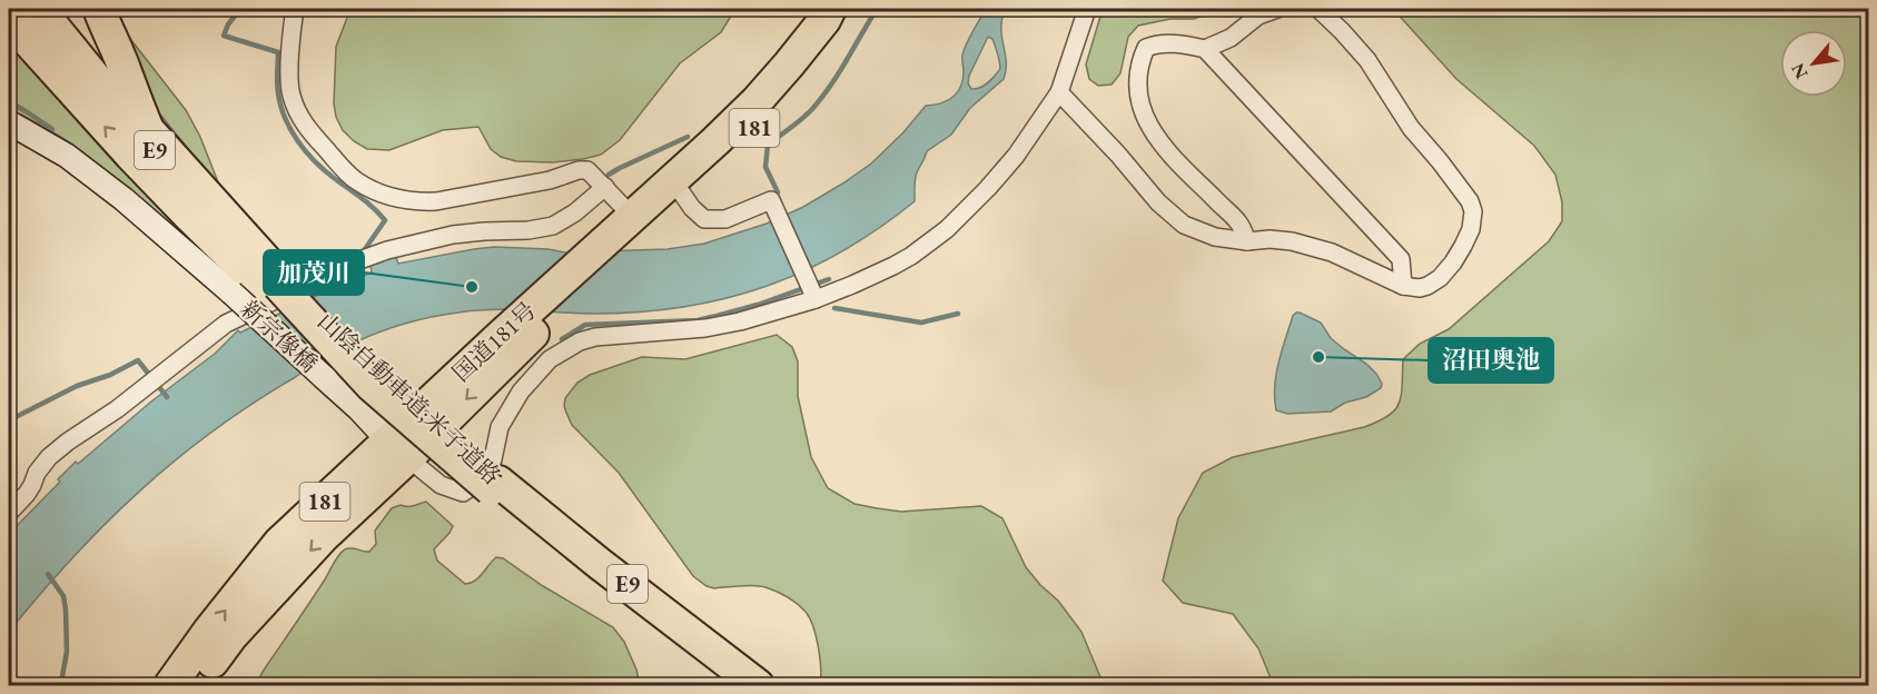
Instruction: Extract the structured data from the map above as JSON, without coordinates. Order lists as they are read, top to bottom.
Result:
{
  "streets": {
    "highway": [
      "181",
      "E9",
      "国道181号",
      "山陰自動車道;米子道路"
    ],
    "street": ["新宗像橋"]
  },
  "crossings": [
    ["新宗像橋", "国道181号"]
  ],
  "places": ["加茂川", "沼田奥池"],
  "north": "bottom left"
}
